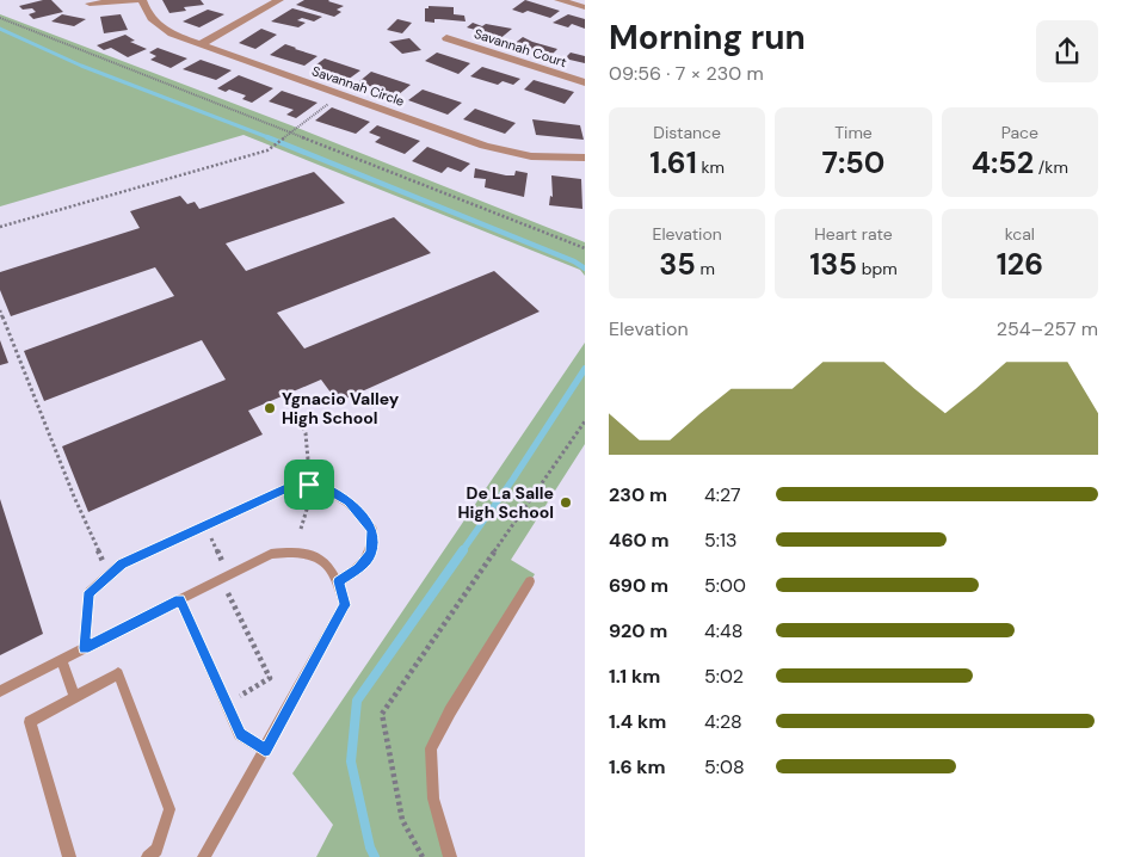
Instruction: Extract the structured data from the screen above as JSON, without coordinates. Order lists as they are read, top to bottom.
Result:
{
  "streets": {
    "street": ["Savannah Court", "Savannah Circle"]
  },
  "places": ["Ygnacio Valley High School", "De La Salle High School"],
  "page": {
    "heading": ["Morning run", "09:56 · 7 × 230 m"],
    "stats": [
      ["Distance", "1.61 km"],
      ["Time", "7:50"],
      ["Pace", "4:52 /km"],
      ["Elevation", "35 m"],
      ["Heart rate", "135 bpm"],
      ["kcal", "126"]
    ],
    "chart": ["Elevation", "254–257 m"],
    "list": [
      {
        "name": "230 m",
        "note": "4:27"
      },
      {
        "name": "460 m",
        "note": "5:13"
      },
      {
        "name": "690 m",
        "note": "5:00"
      },
      {
        "name": "920 m",
        "note": "4:48"
      },
      {
        "name": "1.1 km",
        "note": "5:02"
      },
      {
        "name": "1.4 km",
        "note": "4:28"
      },
      {
        "name": "1.6 km",
        "note": "5:08"
      }
    ]
  }
}
